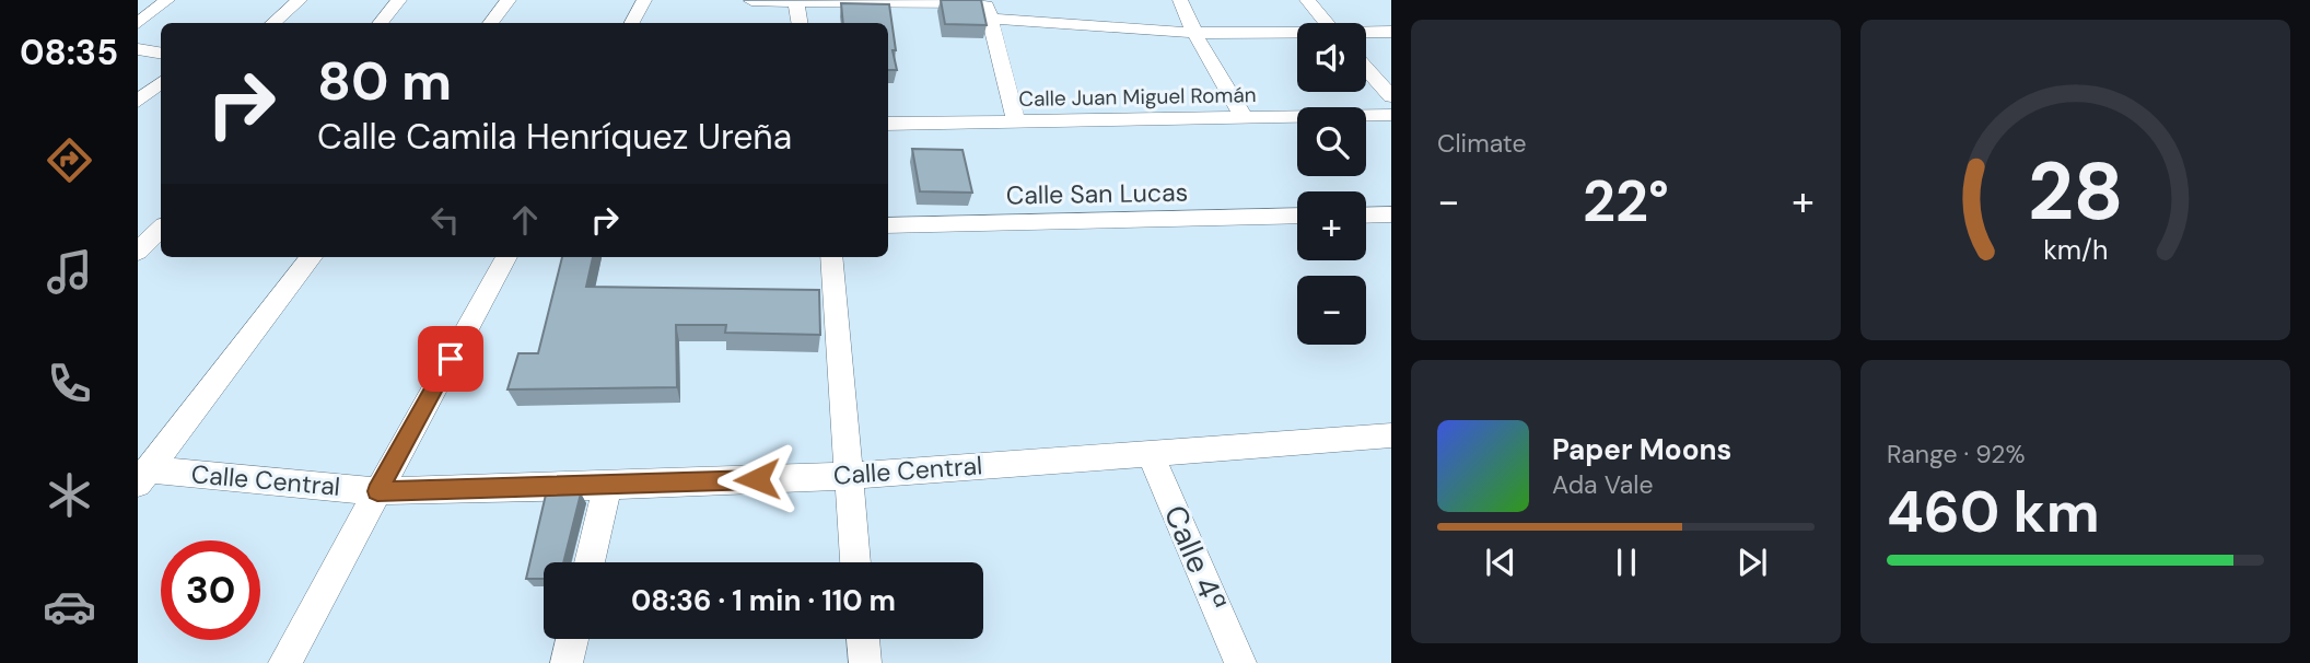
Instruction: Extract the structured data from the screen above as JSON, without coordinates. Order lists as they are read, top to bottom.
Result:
{
  "streets": {
    "street": [
      "Calle Juan Miguel Román",
      "Calle San Lucas",
      "Calle Central",
      "Calle 4ª"
    ]
  },
  "crossings": [
    ["Calle Central", "Calle 4ª"]
  ],
  "page": {
    "tabs": "08:35",
    "tile": [
      "Climate",
      ["Range · 92%", "460 km"]
    ],
    "map_buttons": ["+", "−"],
    "turn": ["80 m", "Calle Camila Henríquez Ureña"],
    "heat": ["−", "22°", "+"],
    "song": ["Paper Moons", "Ada Vale"],
    "limit": "30",
    "trip": "08:36 · 1 min · 110 m",
    "gauge": ["28", "km/h"]
  }
}
